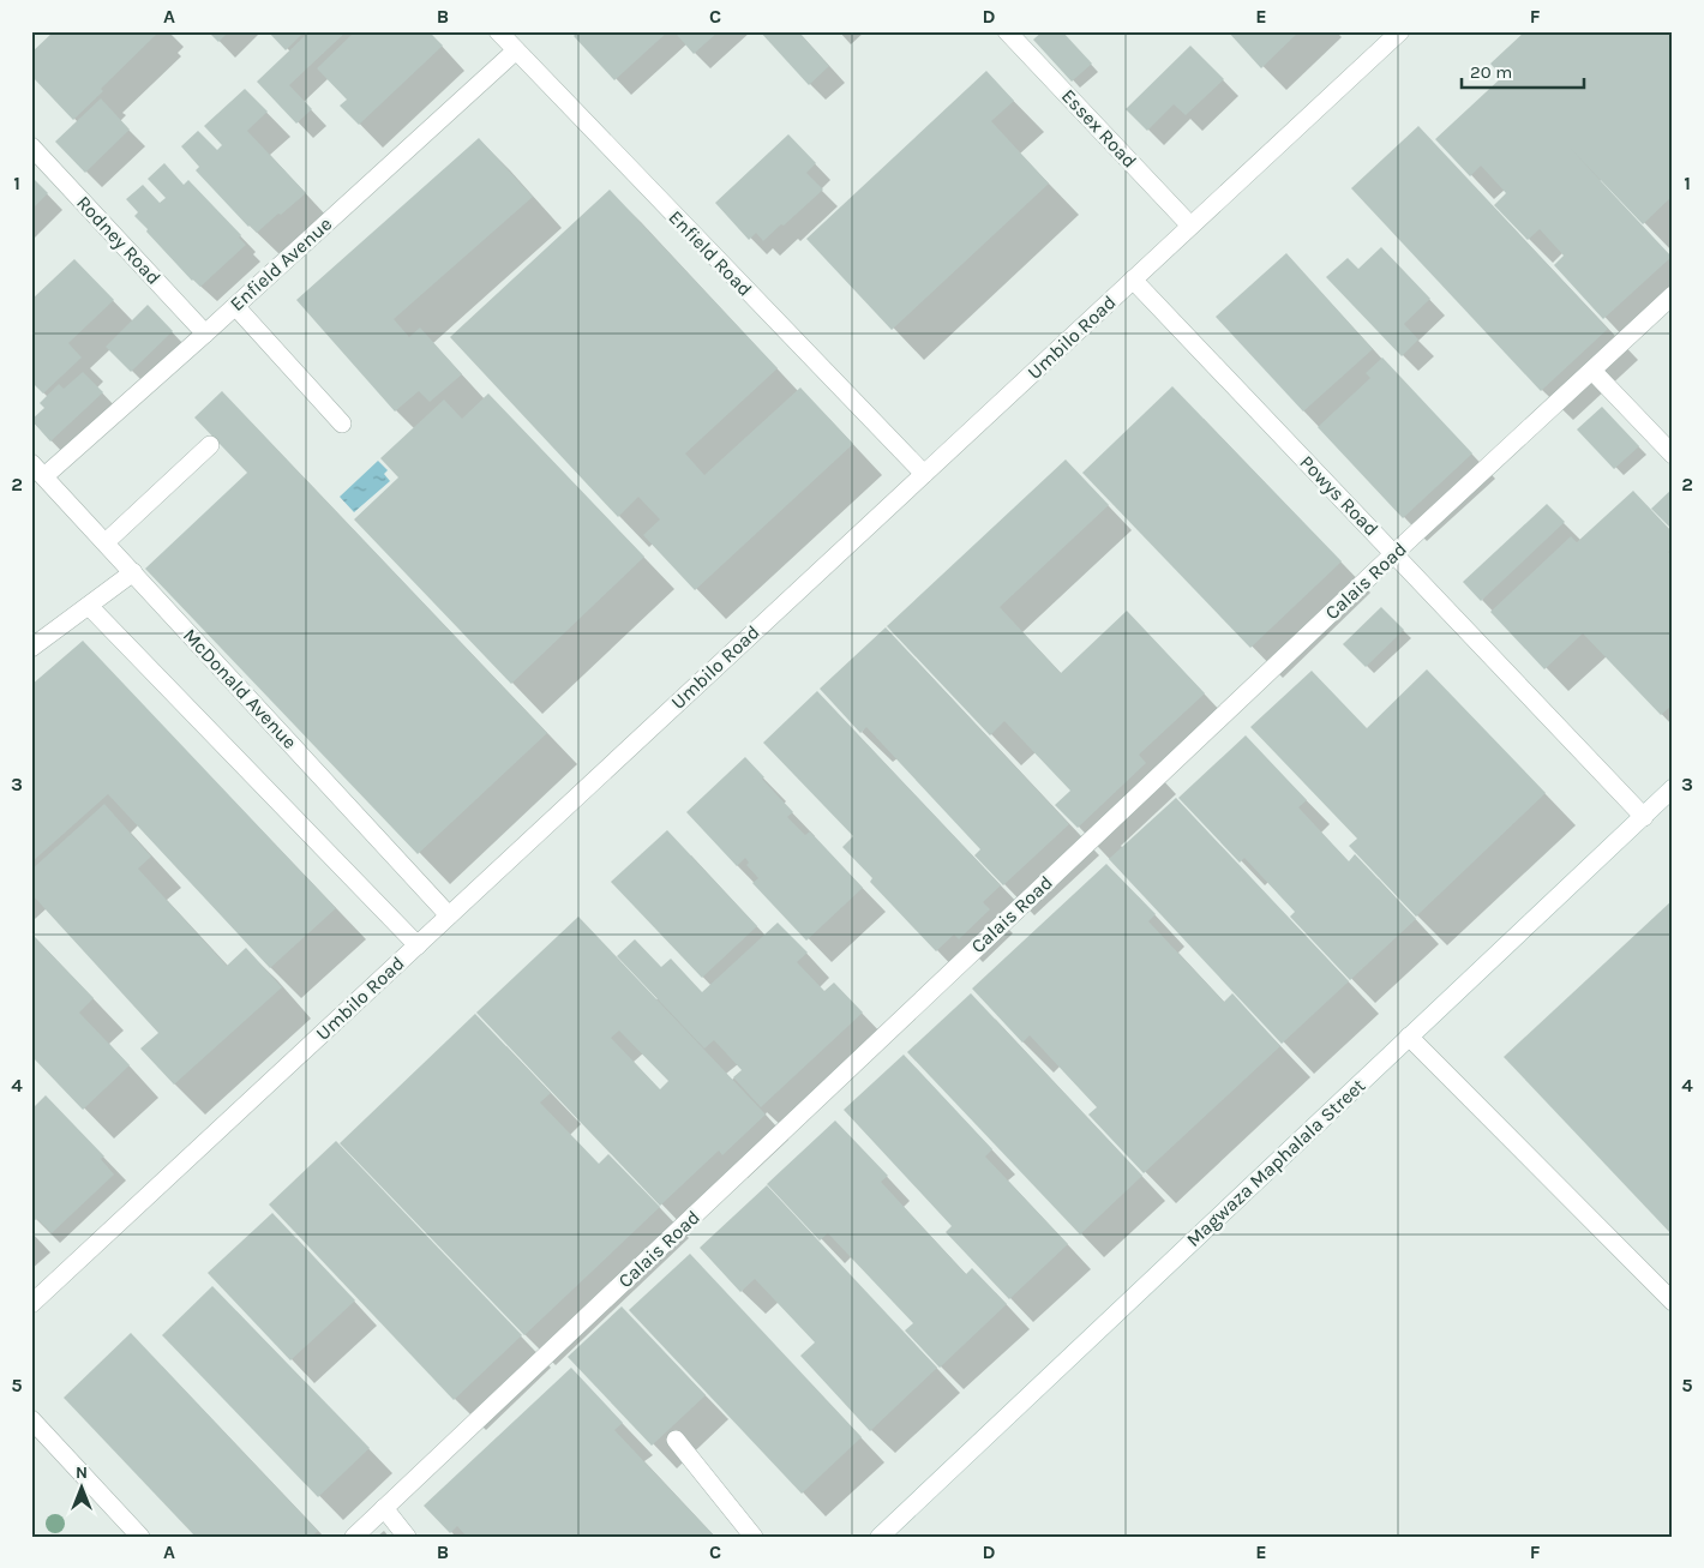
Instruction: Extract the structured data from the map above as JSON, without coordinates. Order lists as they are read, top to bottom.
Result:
{
  "streets": {
    "street": [
      "Essex Road",
      "Rodney Road",
      "Enfield Road",
      "Enfield Avenue",
      "Umbilo Road",
      "Powys Road",
      "Calais Road",
      "McDonald Avenue",
      "Magwaza Maphalala Street"
    ]
  },
  "crossings": [
    ["Essex Road", "Umbilo Road"],
    ["Rodney Road", "Enfield Avenue"],
    ["Enfield Road", "Enfield Avenue"],
    ["Enfield Road", "Umbilo Road"],
    ["Enfield Avenue", "McDonald Avenue"],
    ["Umbilo Road", "Powys Road"],
    ["Umbilo Road", "McDonald Avenue"],
    ["Powys Road", "Calais Road"],
    ["Powys Road", "Magwaza Maphalala Street"]
  ],
  "scale_bar": "20 m",
  "north": "top",
  "grid": {
    "columns": [
      "A",
      "B",
      "C",
      "D",
      "E",
      "F"
    ],
    "rows": [
      "1",
      "2",
      "3",
      "4",
      "5"
    ]
  }
}
